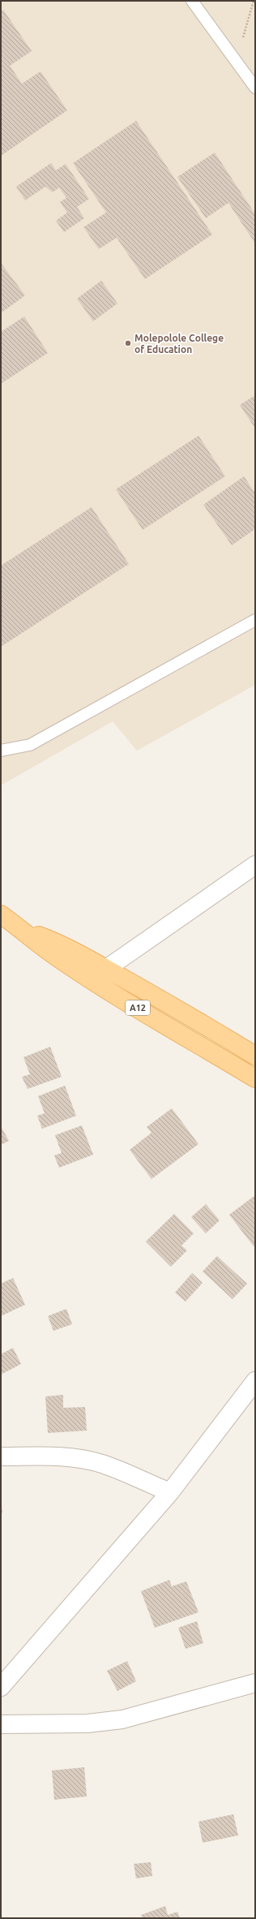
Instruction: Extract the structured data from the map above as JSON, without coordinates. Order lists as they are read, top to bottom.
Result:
{
  "streets": {
    "main road": ["A12"]
  },
  "places": ["Molepolole College of Education"]
}
